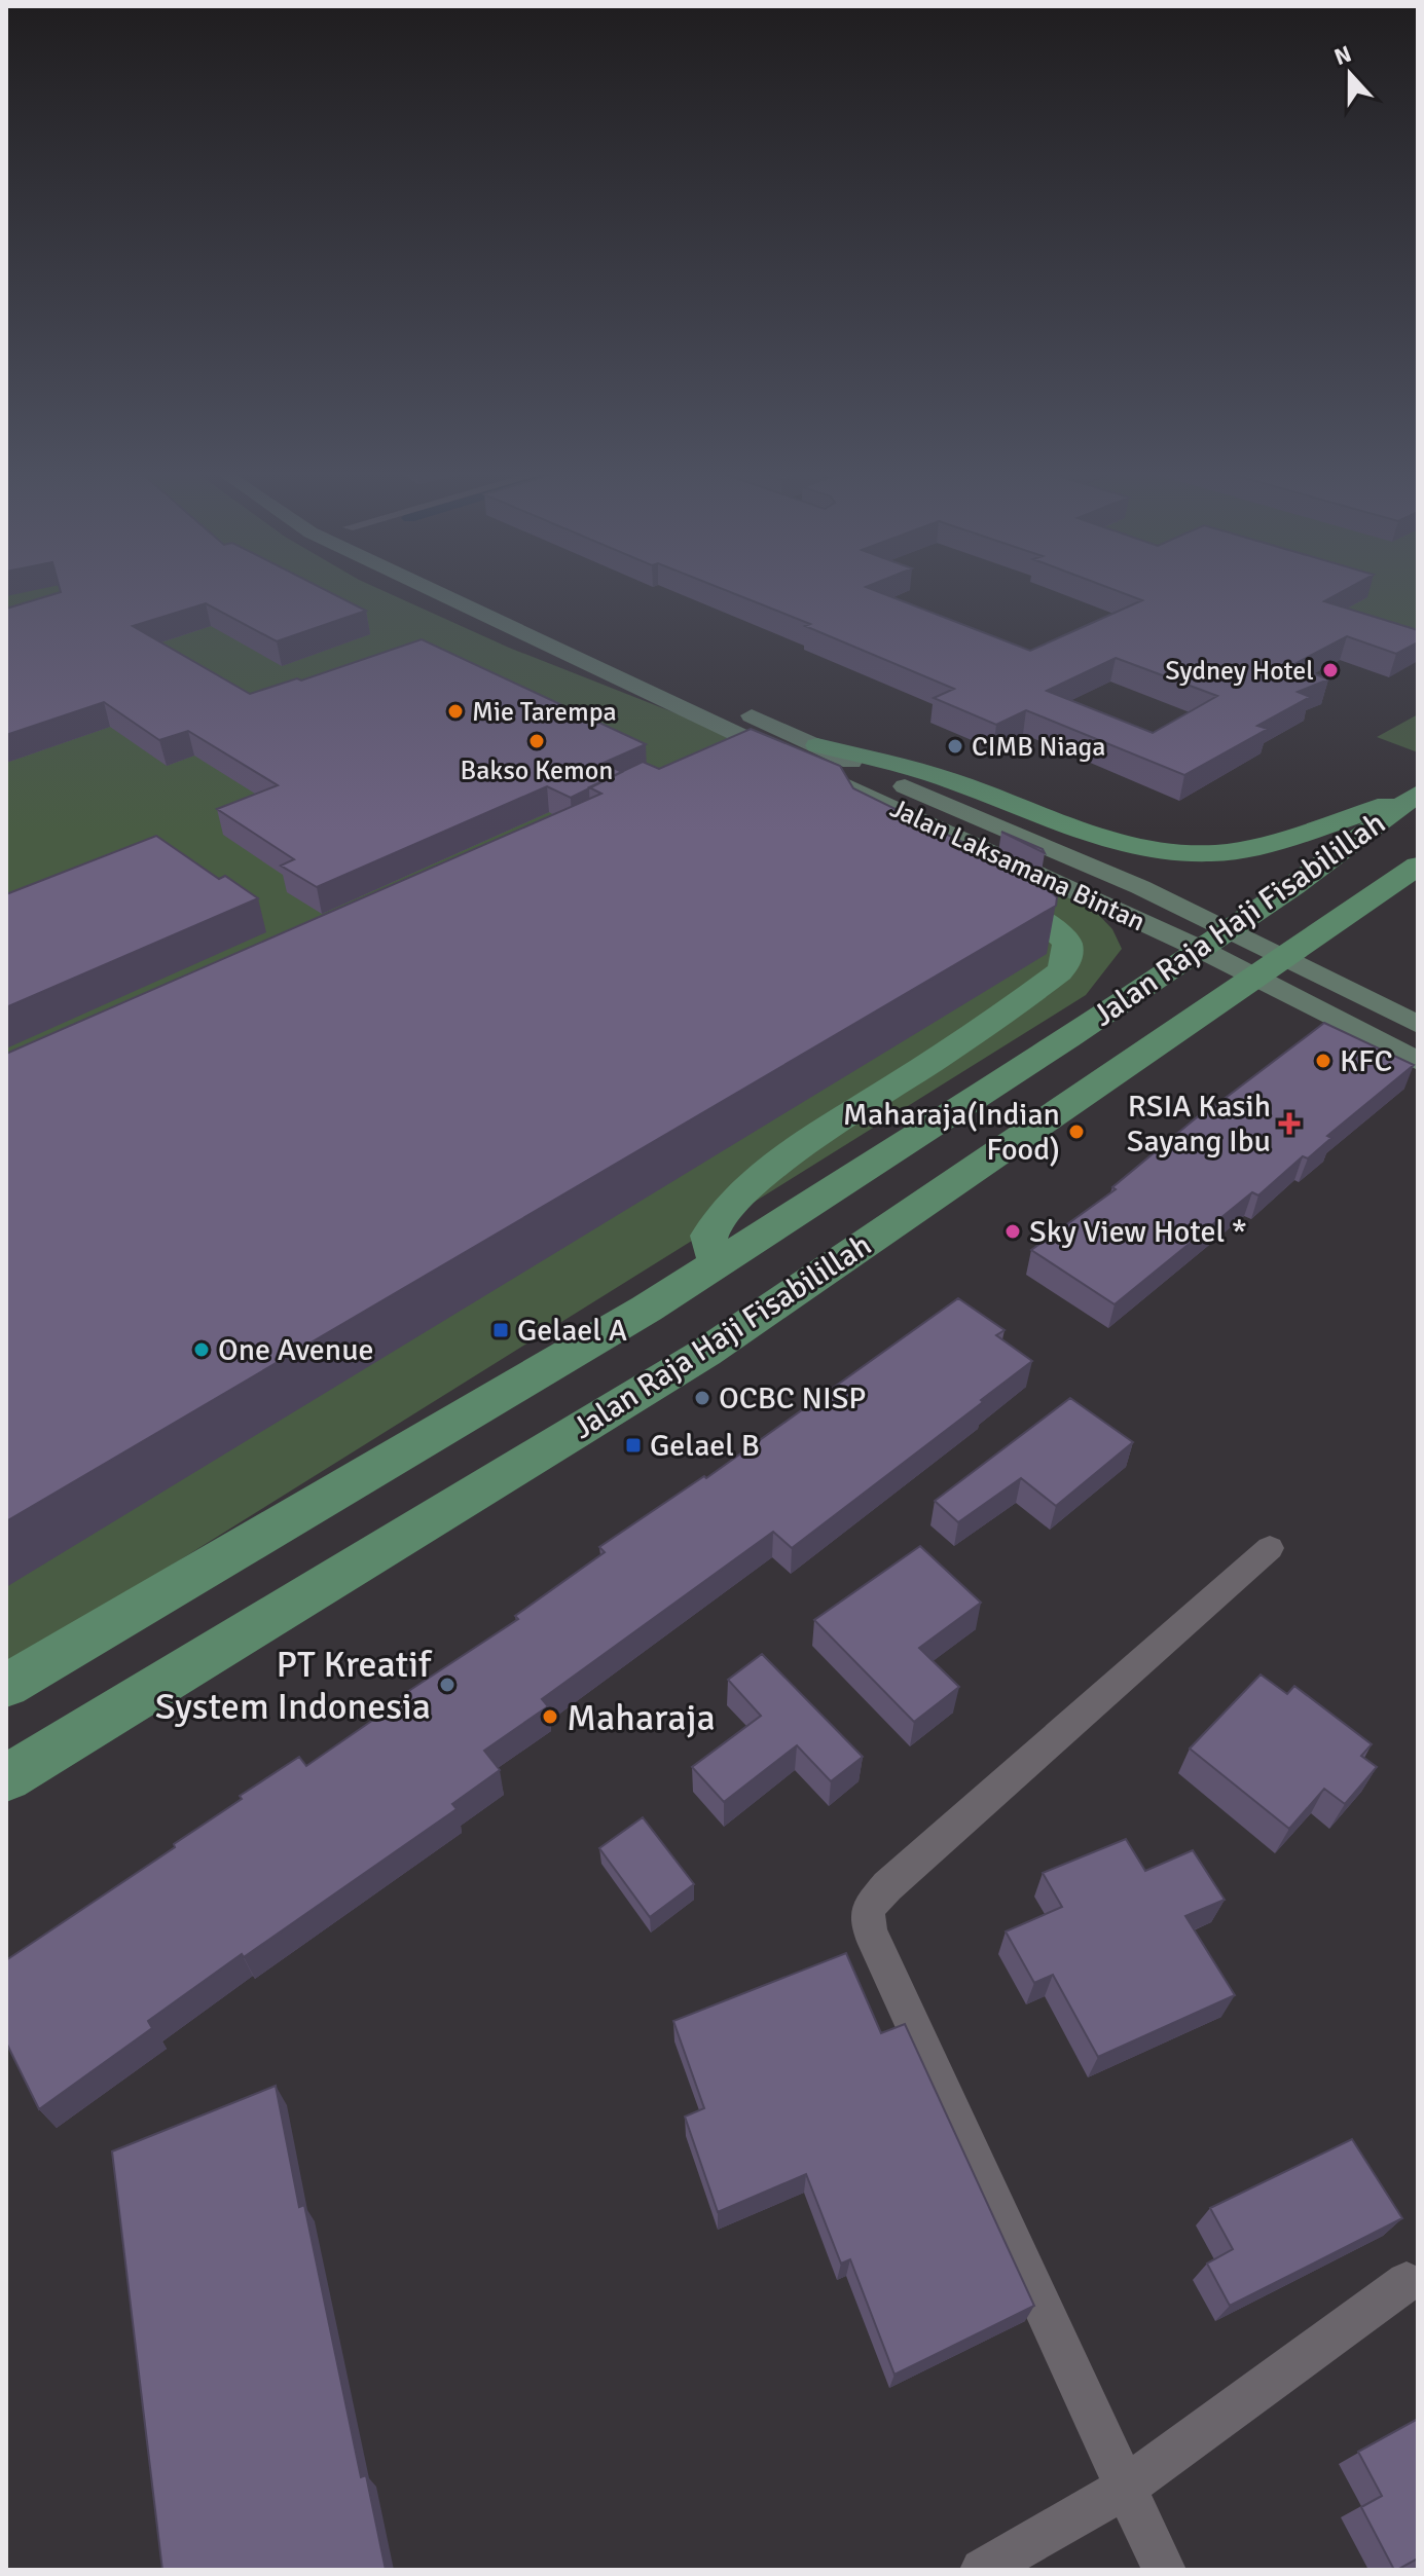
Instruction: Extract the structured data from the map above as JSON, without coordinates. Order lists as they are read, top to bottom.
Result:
{
  "streets": {
    "main road": ["Jalan Laksamana Bintan", "Jalan Raja Haji Fisabilillah"]
  },
  "crossings": [
    ["Jalan Laksamana Bintan", "Jalan Raja Haji Fisabilillah"]
  ],
  "places": {
    "other": [
      "Sydney Hotel",
      "Mie Tarempa",
      "Bakso Kemon",
      "CIMB Niaga",
      "KFC",
      "Maharaja(Indian Food)",
      "Sky View Hotel *",
      "One Avenue",
      "OCBC NISP",
      "PT Kreatif System Indonesia",
      "Maharaja"
    ],
    "health": ["RSIA Kasih Sayang Ibu"],
    "transit": ["Gelael A", "Gelael B"]
  },
  "north": "top"
}
